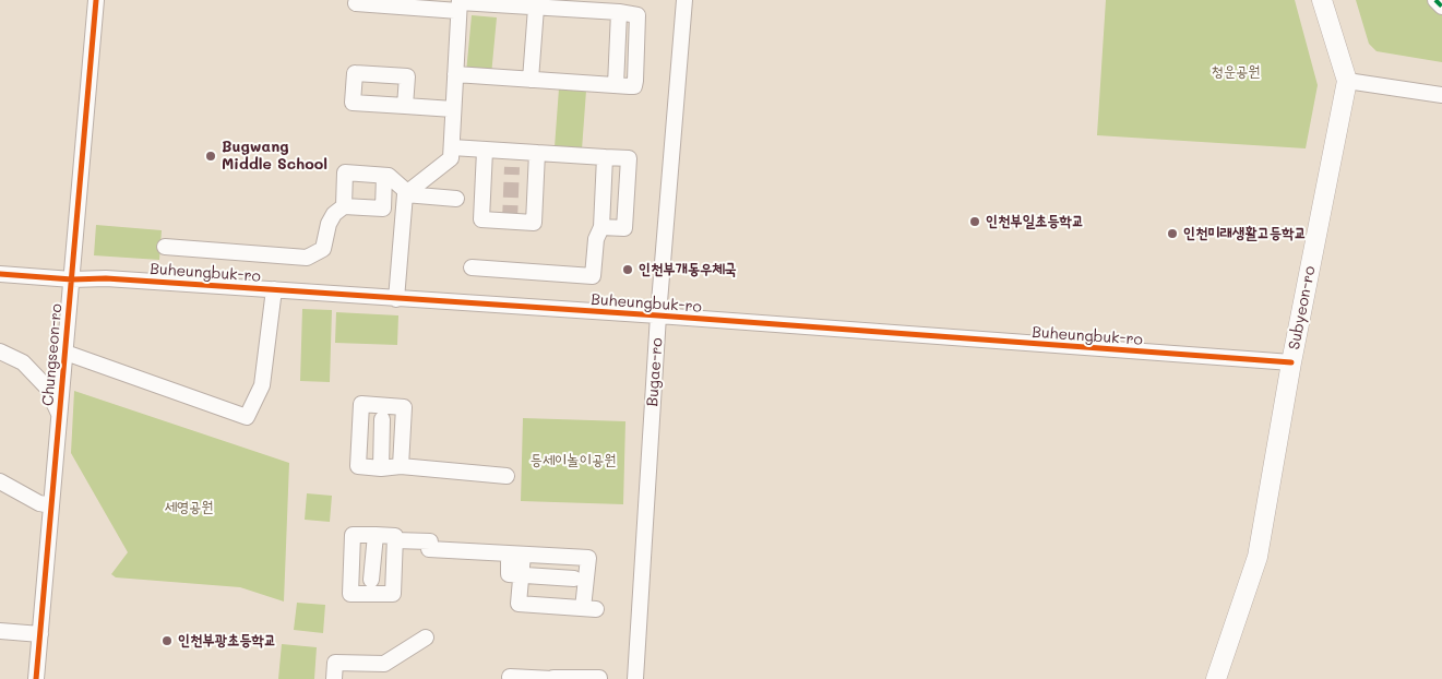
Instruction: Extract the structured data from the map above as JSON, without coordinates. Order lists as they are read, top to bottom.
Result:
{
  "streets": {
    "main road": ["Subyeon-ro"],
    "street": ["Buheungbuk-ro", "Chungseon-ro", "Bugae-ro"]
  },
  "crossings": [
    ["Buheungbuk-ro", "Subyeon-ro"],
    ["Buheungbuk-ro", "Chungseon-ro"],
    ["Buheungbuk-ro", "Bugae-ro"]
  ],
  "parks": ["청운공원", "등세이놀이공원", "세영공원"],
  "places": [
    "Bugwang Middle School",
    "인천부일초등학교",
    "인천미래생활고등학교",
    "인천부개동우체국",
    "인천부광초등학교"
  ]
}
